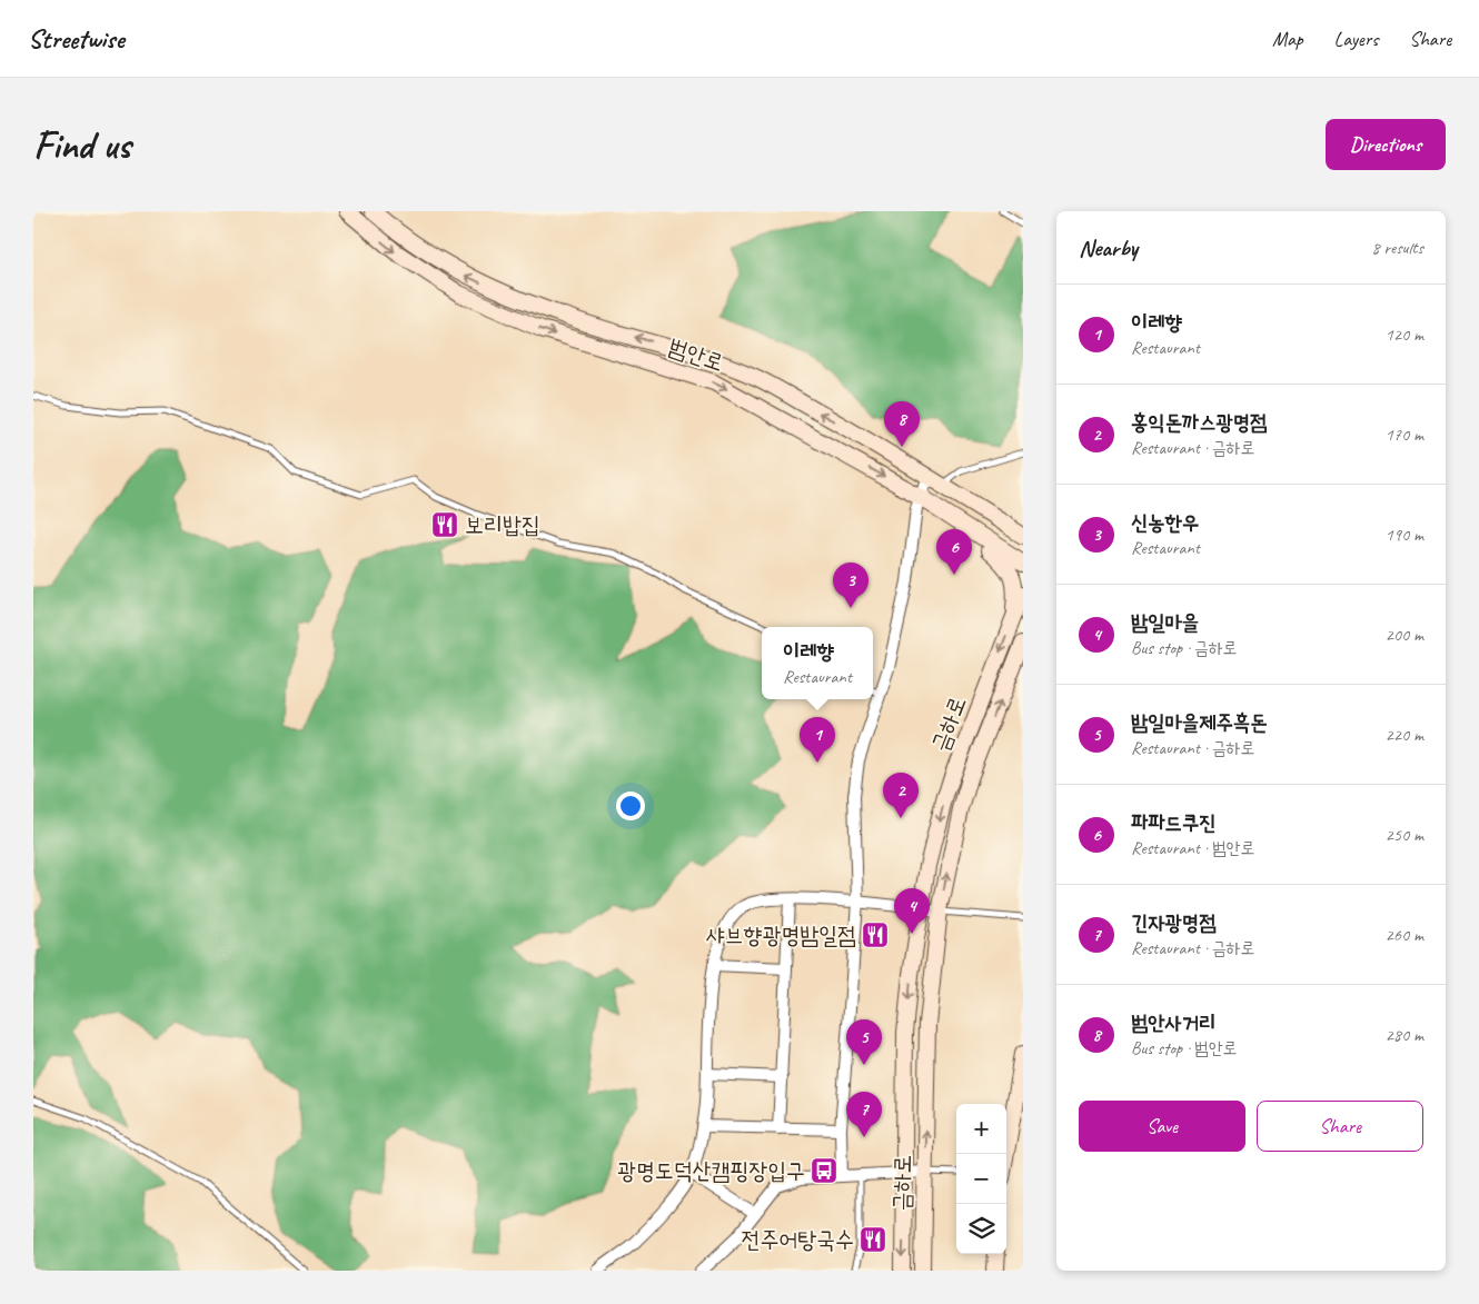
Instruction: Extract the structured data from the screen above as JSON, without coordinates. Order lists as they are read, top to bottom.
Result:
{
  "streets": {
    "main road": ["범안로", "금하로"]
  },
  "places": {
    "restaurant": ["보리밥집", "샤브향광명밤일점", "전주어탕국수"],
    "bus stop": ["광명도덕산캠핑장입구"]
  },
  "page": {
    "header": "Streetwise",
    "nav": ["Map", "Layers", "Share"],
    "buttons": [
      "Directions",
      ["Save", "Share"]
    ],
    "title": "Find us",
    "heading": ["Nearby", "8 results"],
    "list": [
      {
        "mark": "1",
        "name": "이레향",
        "note": "Restaurant",
        "value": "120 m"
      },
      {
        "mark": "2",
        "name": "홍익돈까스광명점",
        "note": "Restaurant · 금하로",
        "value": "170 m"
      },
      {
        "mark": "3",
        "name": "신농한우",
        "note": "Restaurant",
        "value": "190 m"
      },
      {
        "mark": "4",
        "name": "밤일마을",
        "note": "Bus stop · 금하로",
        "value": "200 m"
      },
      {
        "mark": "5",
        "name": "밤일마을제주흑돈",
        "note": "Restaurant · 금하로",
        "value": "220 m"
      },
      {
        "mark": "6",
        "name": "파파드쿠진",
        "note": "Restaurant · 범안로",
        "value": "250 m"
      },
      {
        "mark": "7",
        "name": "긴자광명점",
        "note": "Restaurant · 금하로",
        "value": "260 m"
      },
      {
        "mark": "8",
        "name": "범안사거리",
        "note": "Bus stop · 범안로",
        "value": "280 m"
      }
    ],
    "pins": [
      "8",
      "6",
      "3",
      "1",
      "2",
      "4",
      "5",
      "7"
    ],
    "popup": ["이레향", "Restaurant"],
    "map_buttons": ["+", "−"]
  }
}
